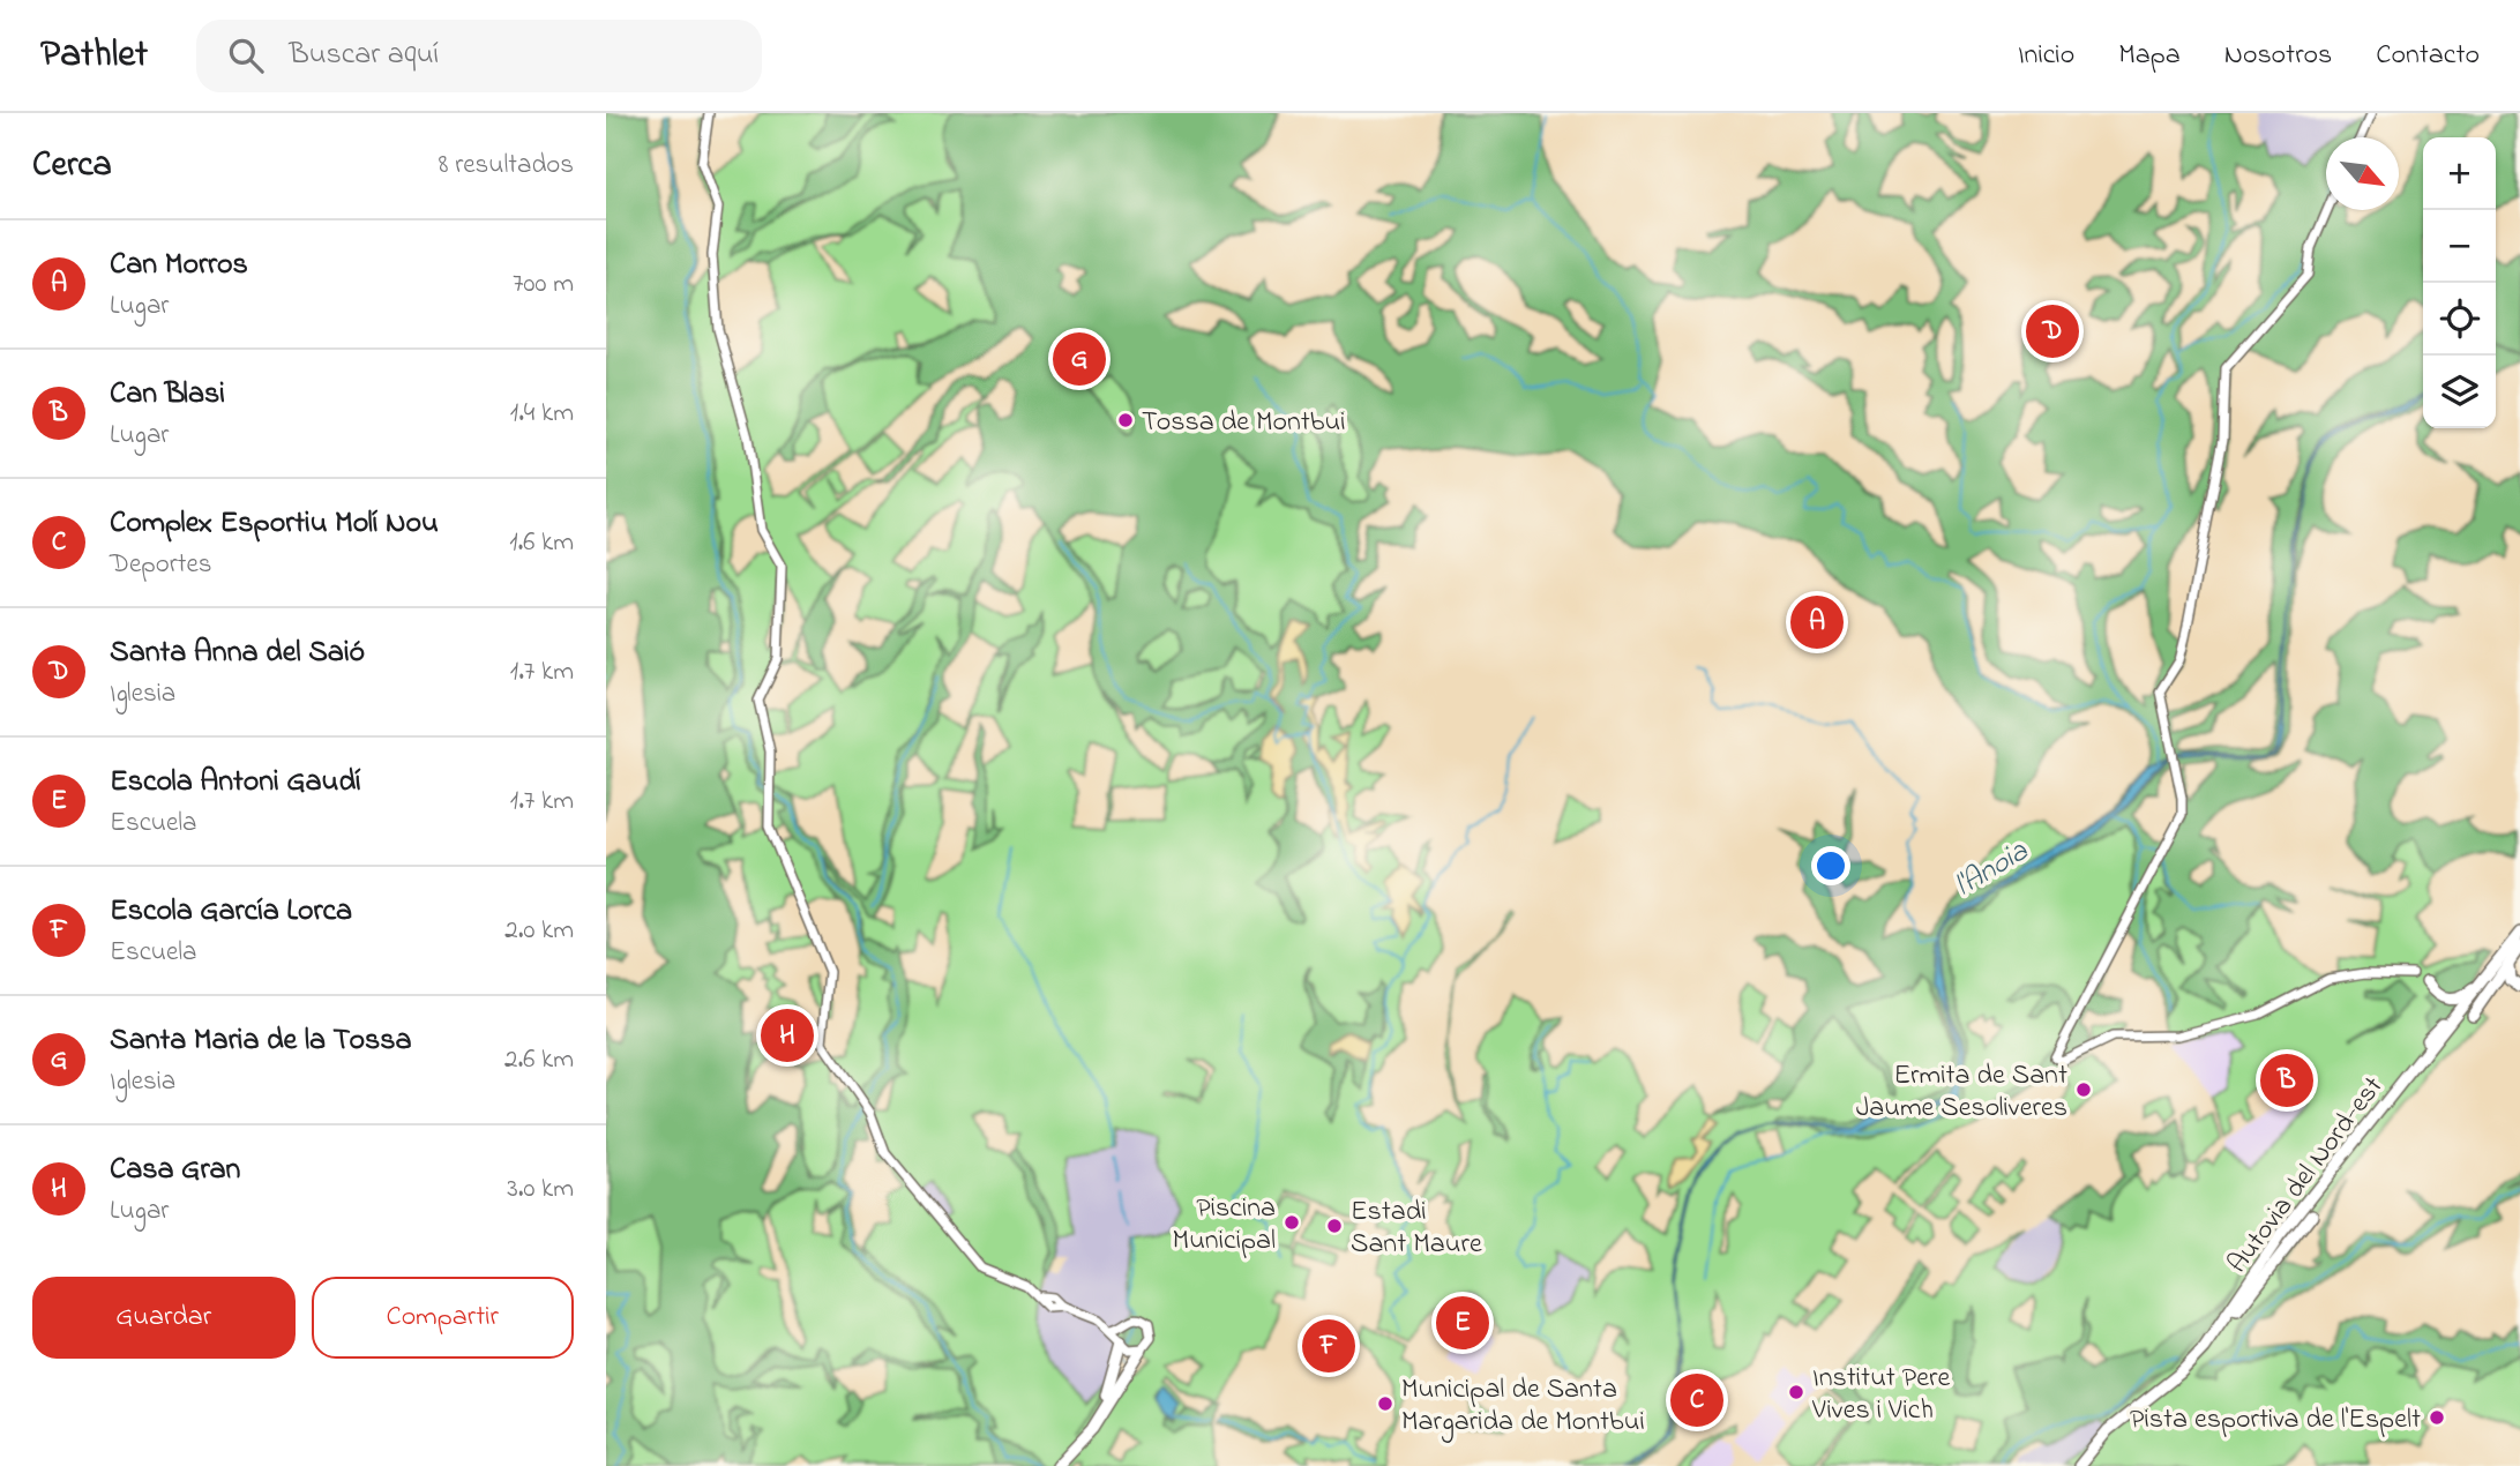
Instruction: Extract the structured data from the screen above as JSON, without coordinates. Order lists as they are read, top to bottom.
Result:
{
  "streets": {
    "highway": ["Autovia del Nord-est"]
  },
  "water": ["l'Anoia"],
  "places": [
    "Tossa de Montbui",
    "Ermita de Sant Jaume Sesoliveres",
    "Piscina Municipal",
    "Estadi Sant Maure",
    "Institut Pere Vives i Vich",
    "Municipal de Santa Margarida de Montbui",
    "Pista esportiva de l'Espelt"
  ],
  "north": "bottom right",
  "page": {
    "header": "Pathlet",
    "search": "Buscar aquí",
    "nav": [
      "Inicio",
      "Mapa",
      "Nosotros",
      "Contacto"
    ],
    "heading": ["Cerca", "8 resultados"],
    "map_buttons": ["+", "−"],
    "list": [
      {
        "mark": "A",
        "name": "Can Morros",
        "note": "Lugar",
        "value": "700 m"
      },
      {
        "mark": "B",
        "name": "Can Blasi",
        "note": "Lugar",
        "value": "1.4 km"
      },
      {
        "mark": "C",
        "name": "Complex Esportiu Molí Nou",
        "note": "Deportes",
        "value": "1.6 km"
      },
      {
        "mark": "D",
        "name": "Santa Anna del Saió",
        "note": "Iglesia",
        "value": "1.7 km"
      },
      {
        "mark": "E",
        "name": "Escola Antoni Gaudí",
        "note": "Escuela",
        "value": "1.7 km"
      },
      {
        "mark": "F",
        "name": "Escola García Lorca",
        "note": "Escuela",
        "value": "2.0 km"
      },
      {
        "mark": "G",
        "name": "Santa Maria de la Tossa",
        "note": "Iglesia",
        "value": "2.6 km"
      },
      {
        "mark": "H",
        "name": "Casa Gran",
        "note": "Lugar",
        "value": "3.0 km"
      }
    ],
    "pins": [
      "D",
      "G",
      "A",
      "H",
      "B",
      "E",
      "F",
      "C"
    ],
    "buttons": ["Guardar", "Compartir"]
  }
}
